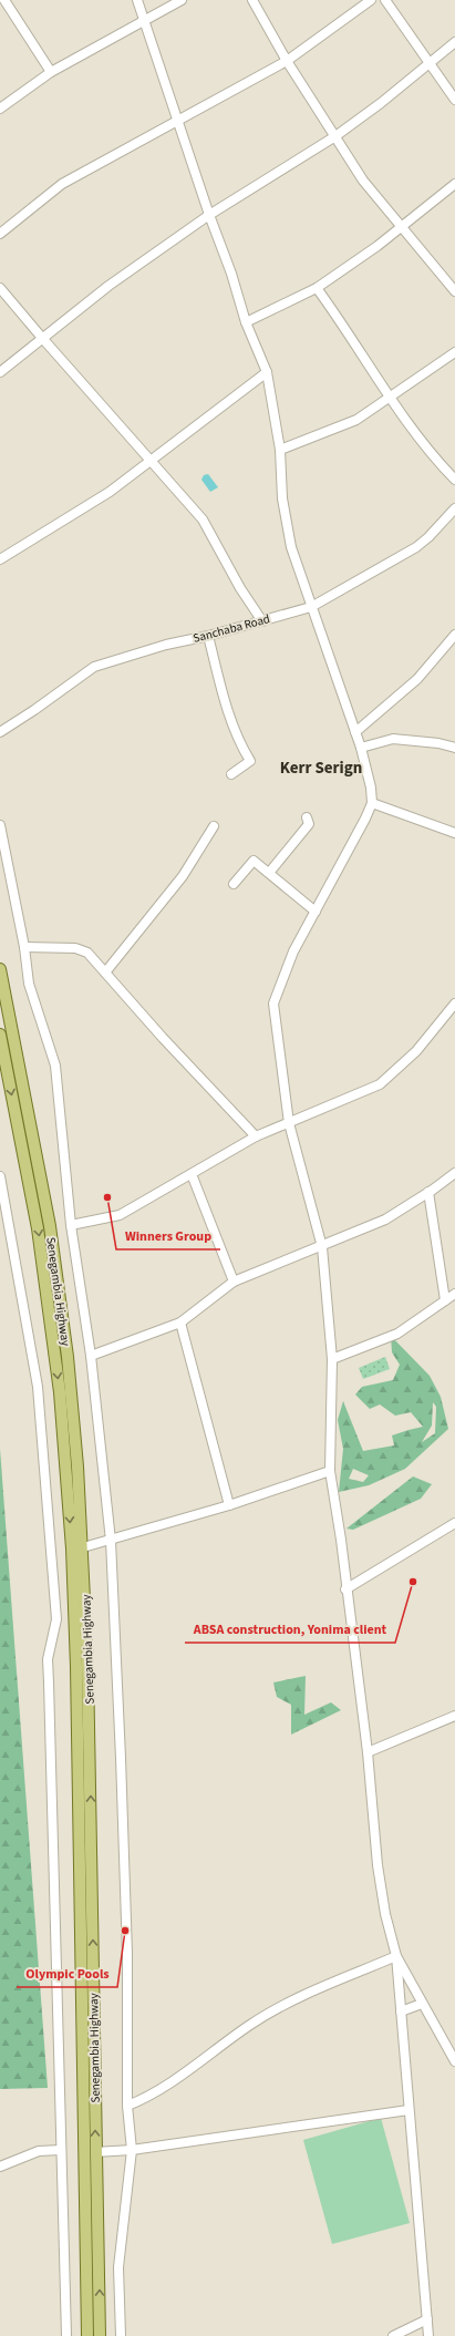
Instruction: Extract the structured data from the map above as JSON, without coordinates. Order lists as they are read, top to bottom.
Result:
{
  "streets": {
    "main road": ["Senegambia Highway"],
    "street": ["Sanchaba Road"]
  },
  "districts": ["Kerr Serign"],
  "places": ["Winners Group", "ABSA construction, Yonima client", "Olympic Pools"]
}
